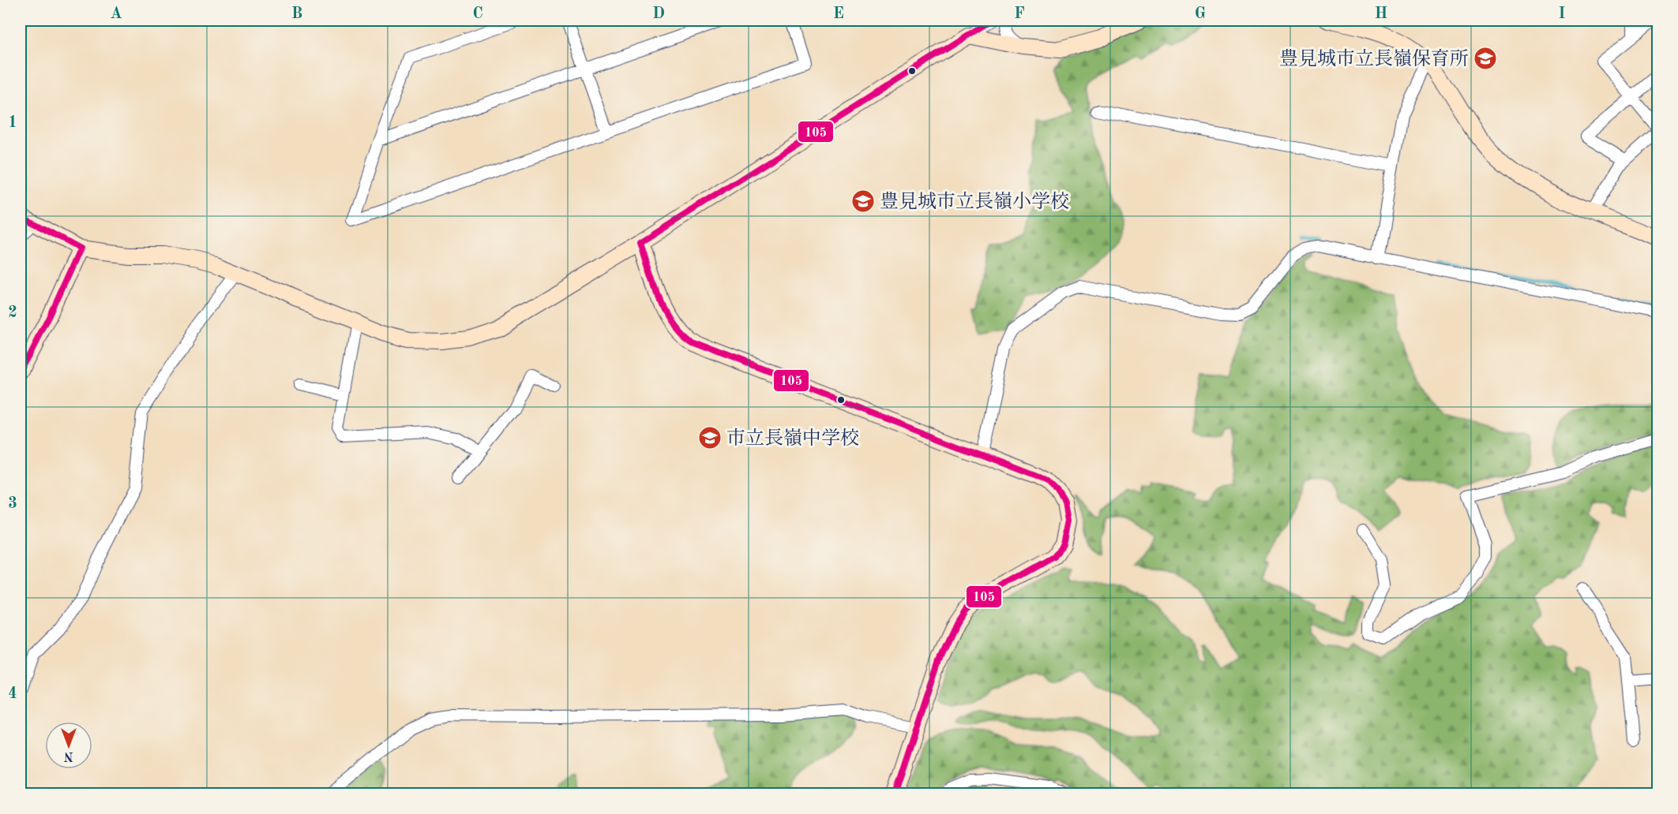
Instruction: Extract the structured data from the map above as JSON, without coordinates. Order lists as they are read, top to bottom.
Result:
{
  "places": {
    "school or university": ["豊見城市立長嶺保育所", "豊見城市立長嶺小学校", "市立長嶺中学校"]
  },
  "lines": ["transit line 105"],
  "north": "bottom",
  "grid": {
    "columns": [
      "A",
      "B",
      "C",
      "D",
      "E",
      "F",
      "G",
      "H",
      "I"
    ],
    "rows": [
      "1",
      "2",
      "3",
      "4"
    ]
  }
}
